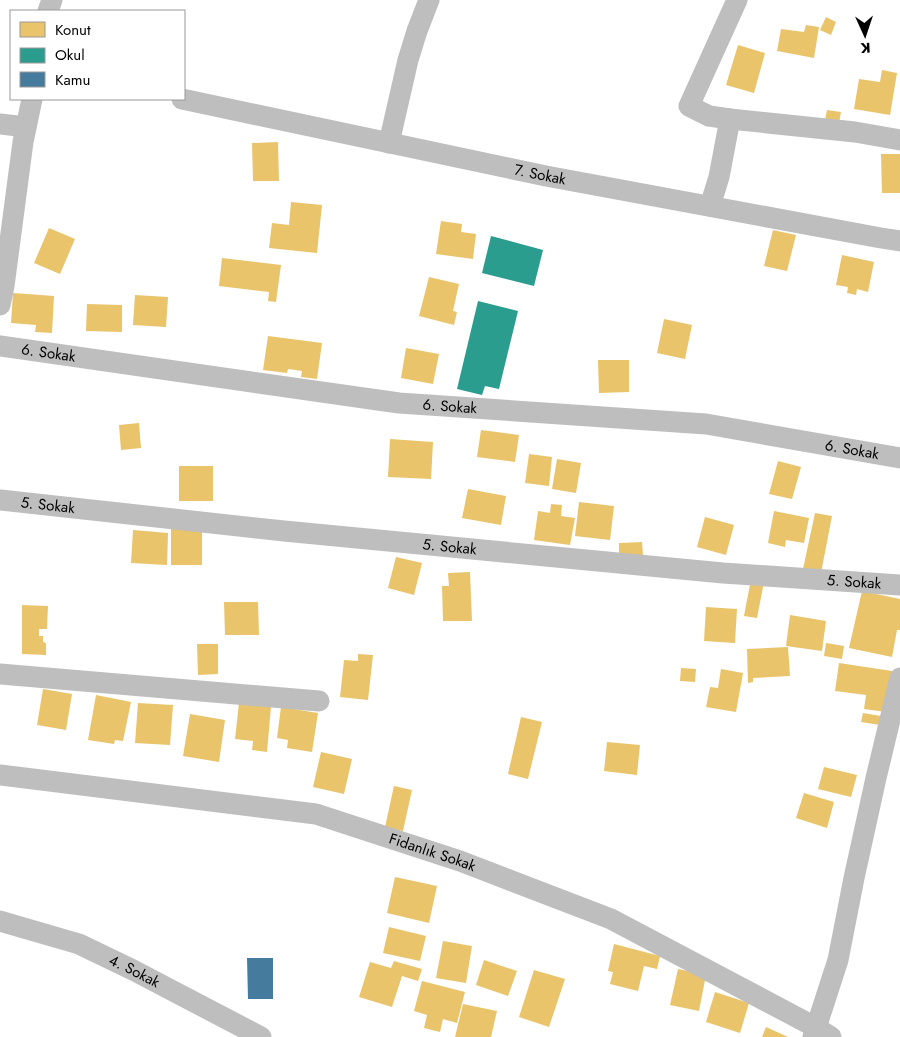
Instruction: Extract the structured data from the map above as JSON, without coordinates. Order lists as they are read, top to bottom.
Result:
{
  "streets": {
    "street": [
      "7. Sokak",
      "6. Sokak",
      "5. Sokak",
      "Fidanlık Sokak",
      "4. Sokak"
    ]
  },
  "legend": ["Konut", "Okul", "Kamu"],
  "north": "bottom"
}
